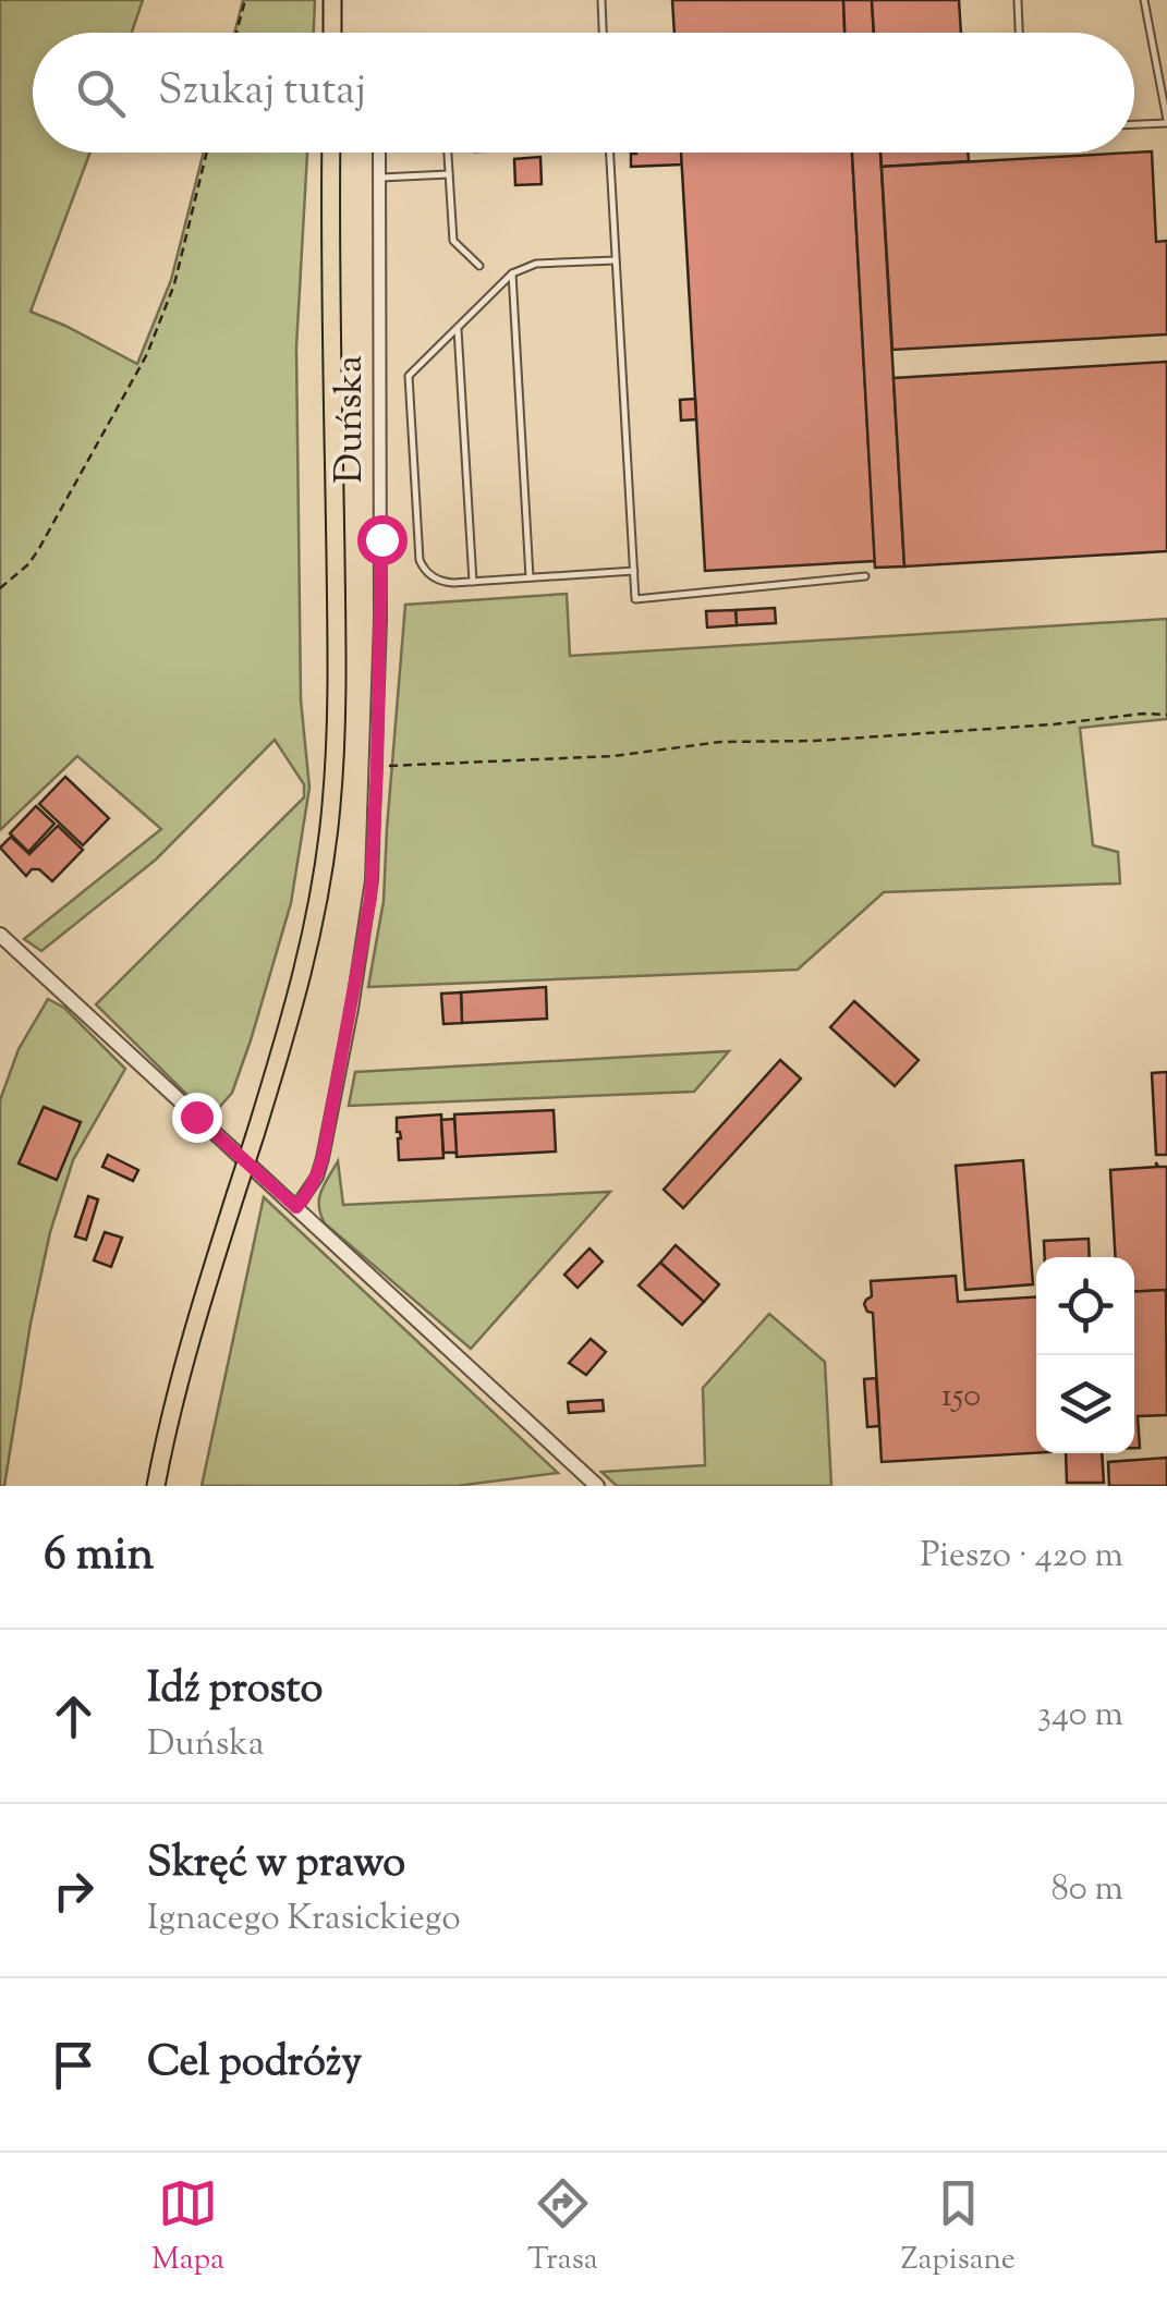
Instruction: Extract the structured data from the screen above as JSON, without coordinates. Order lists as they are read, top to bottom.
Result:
{
  "streets": {
    "street": ["Duńska"]
  },
  "house_numbers": ["150"],
  "page": {
    "search": "Szukaj tutaj",
    "heading": ["6 min", "Pieszo · 420 m"],
    "list": [
      ["Idź prosto", "Duńska", "340 m"],
      ["Skręć w prawo", "Ignacego Krasickiego", "80 m"],
      "Cel podróży"
    ],
    "nav": ["Mapa", "Trasa", "Zapisane"]
  }
}
